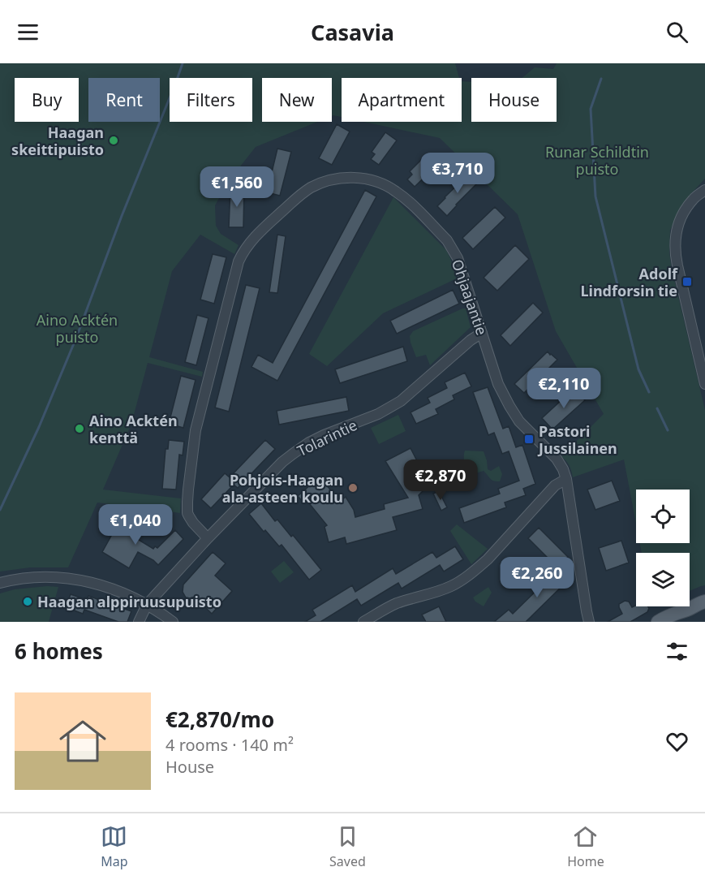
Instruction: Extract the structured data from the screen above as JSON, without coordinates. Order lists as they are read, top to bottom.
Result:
{
  "streets": {
    "street": ["Ohjaajantie", "Tolarintie"]
  },
  "crossings": [
    ["Ohjaajantie", "Tolarintie"]
  ],
  "parks": ["Runar Schildtin puisto", "Aino Acktén puisto"],
  "places": {
    "other": [
      "Haagan skeittipuisto",
      "Aino Acktén kenttä",
      "Pohjois-Haagan ala-asteen koulu",
      "Haagan alppiruusupuisto"
    ],
    "transit": ["Adolf Lindforsin tie", "Pastori Jussilainen"]
  },
  "page": {
    "header": "Casavia",
    "chip": [
      "Buy",
      "Rent",
      "Filters",
      "New",
      "Apartment",
      "House"
    ],
    "price": [
      "€3,710",
      "€1,560",
      "€2,110",
      "€2,870",
      "€1,040",
      "€2,260"
    ],
    "heading": "6 homes",
    "list": [
      {
        "name": "€2,870/mo",
        "note": "4 rooms · 140 m² · House"
      }
    ],
    "tabs": ["Map", "Saved", "Home"]
  }
}
